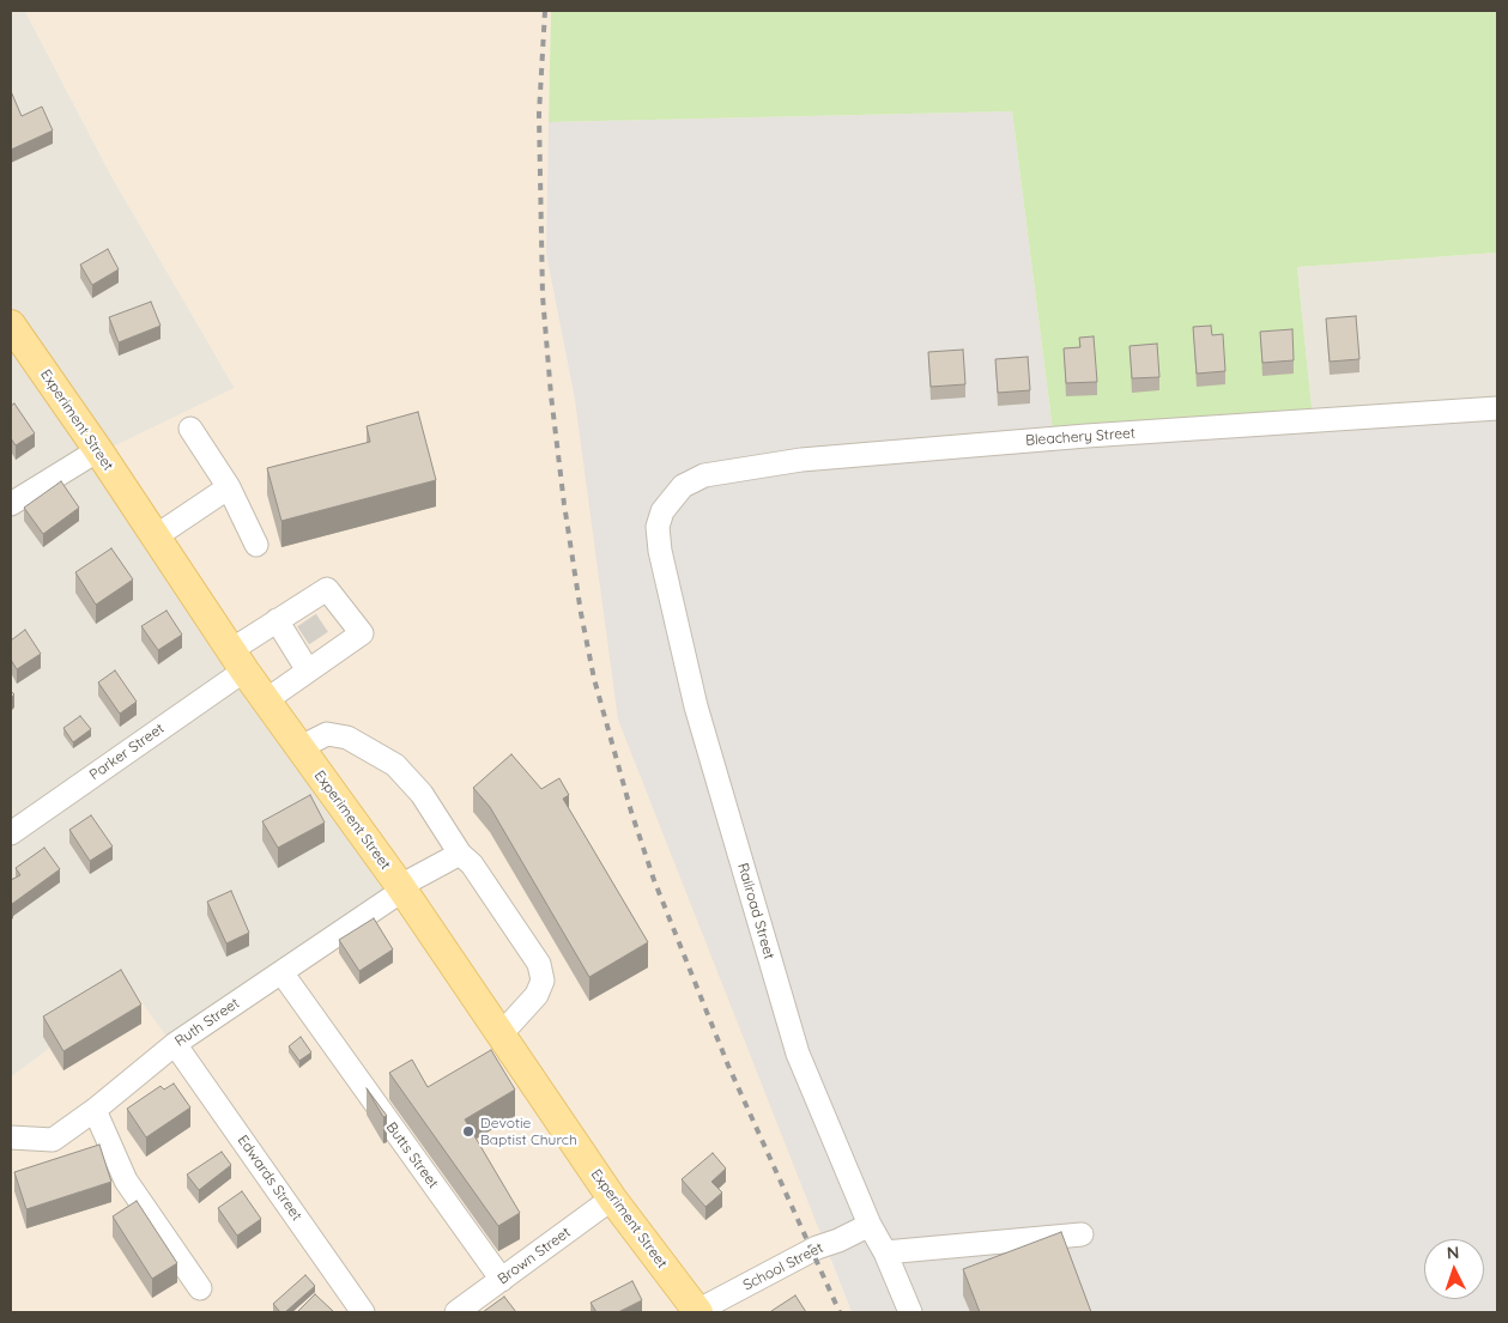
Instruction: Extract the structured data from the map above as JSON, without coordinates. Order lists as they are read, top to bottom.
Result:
{
  "streets": {
    "main road": ["Experiment Street"],
    "street": [
      "Bleachery Street",
      "Parker Street",
      "Railroad Street",
      "Ruth Street",
      "Butts Street",
      "Edwards Street",
      "Brown Street",
      "School Street"
    ]
  },
  "crossings": [
    ["Experiment Street", "Parker Street"],
    ["Experiment Street", "Ruth Street"],
    ["Experiment Street", "Brown Street"],
    ["Experiment Street", "School Street"],
    ["Bleachery Street", "Railroad Street"],
    ["Railroad Street", "School Street"],
    ["Ruth Street", "Butts Street"],
    ["Ruth Street", "Edwards Street"],
    ["Butts Street", "Brown Street"]
  ],
  "places": ["Devotie Baptist Church"],
  "north": "top"
}
